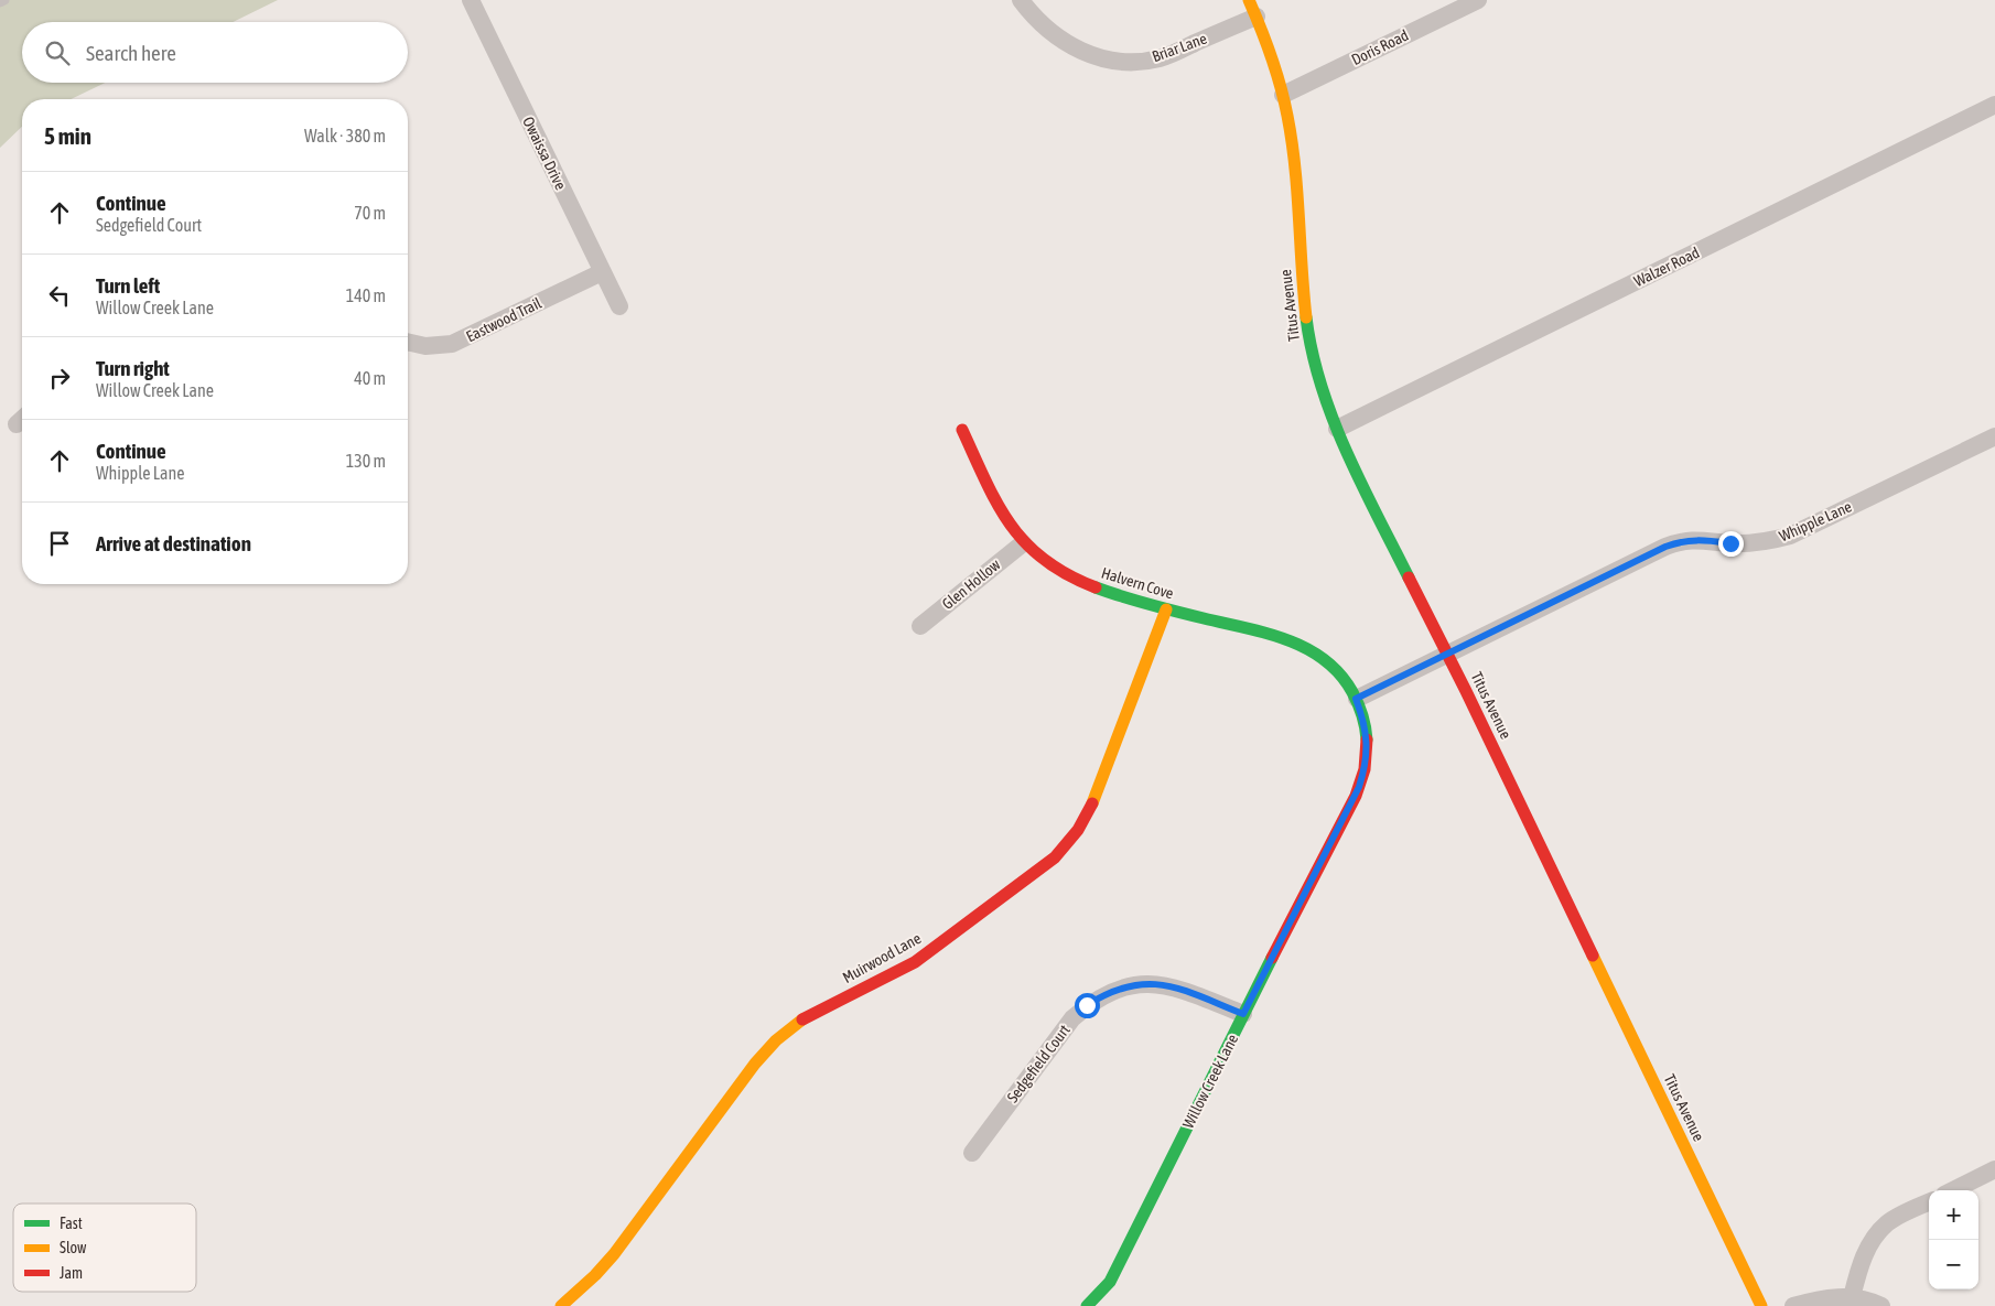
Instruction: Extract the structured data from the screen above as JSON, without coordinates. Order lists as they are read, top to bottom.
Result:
{
  "streets": {
    "street": [
      "Briar Lane",
      "Doris Road",
      "Owaissa Drive",
      "Walzer Road",
      "Titus Avenue",
      "Eastwood Trail",
      "Whipple Lane",
      "Halvern Cove",
      "Glen Hollow",
      "Muirwood Lane",
      "Sedgefield Court",
      "Willow Creek Lane"
    ]
  },
  "crossings": [
    ["Briar Lane", "Titus Avenue"],
    ["Doris Road", "Titus Avenue"],
    ["Owaissa Drive", "Eastwood Trail"],
    ["Walzer Road", "Titus Avenue"],
    ["Titus Avenue", "Whipple Lane"],
    ["Halvern Cove", "Glen Hollow"],
    ["Halvern Cove", "Muirwood Lane"],
    ["Halvern Cove", "Willow Creek Lane"],
    ["Sedgefield Court", "Willow Creek Lane"]
  ],
  "legend": ["Fast", "Slow", "Jam"],
  "page": {
    "search": "Search here",
    "heading": ["5 min", "Walk · 380 m"],
    "list": [
      ["Continue", "Sedgefield Court", "70 m"],
      ["Turn left", "Willow Creek Lane", "140 m"],
      ["Turn right", "Willow Creek Lane", "40 m"],
      ["Continue", "Whipple Lane", "130 m"],
      "Arrive at destination"
    ],
    "map_buttons": ["+", "−"]
  }
}
